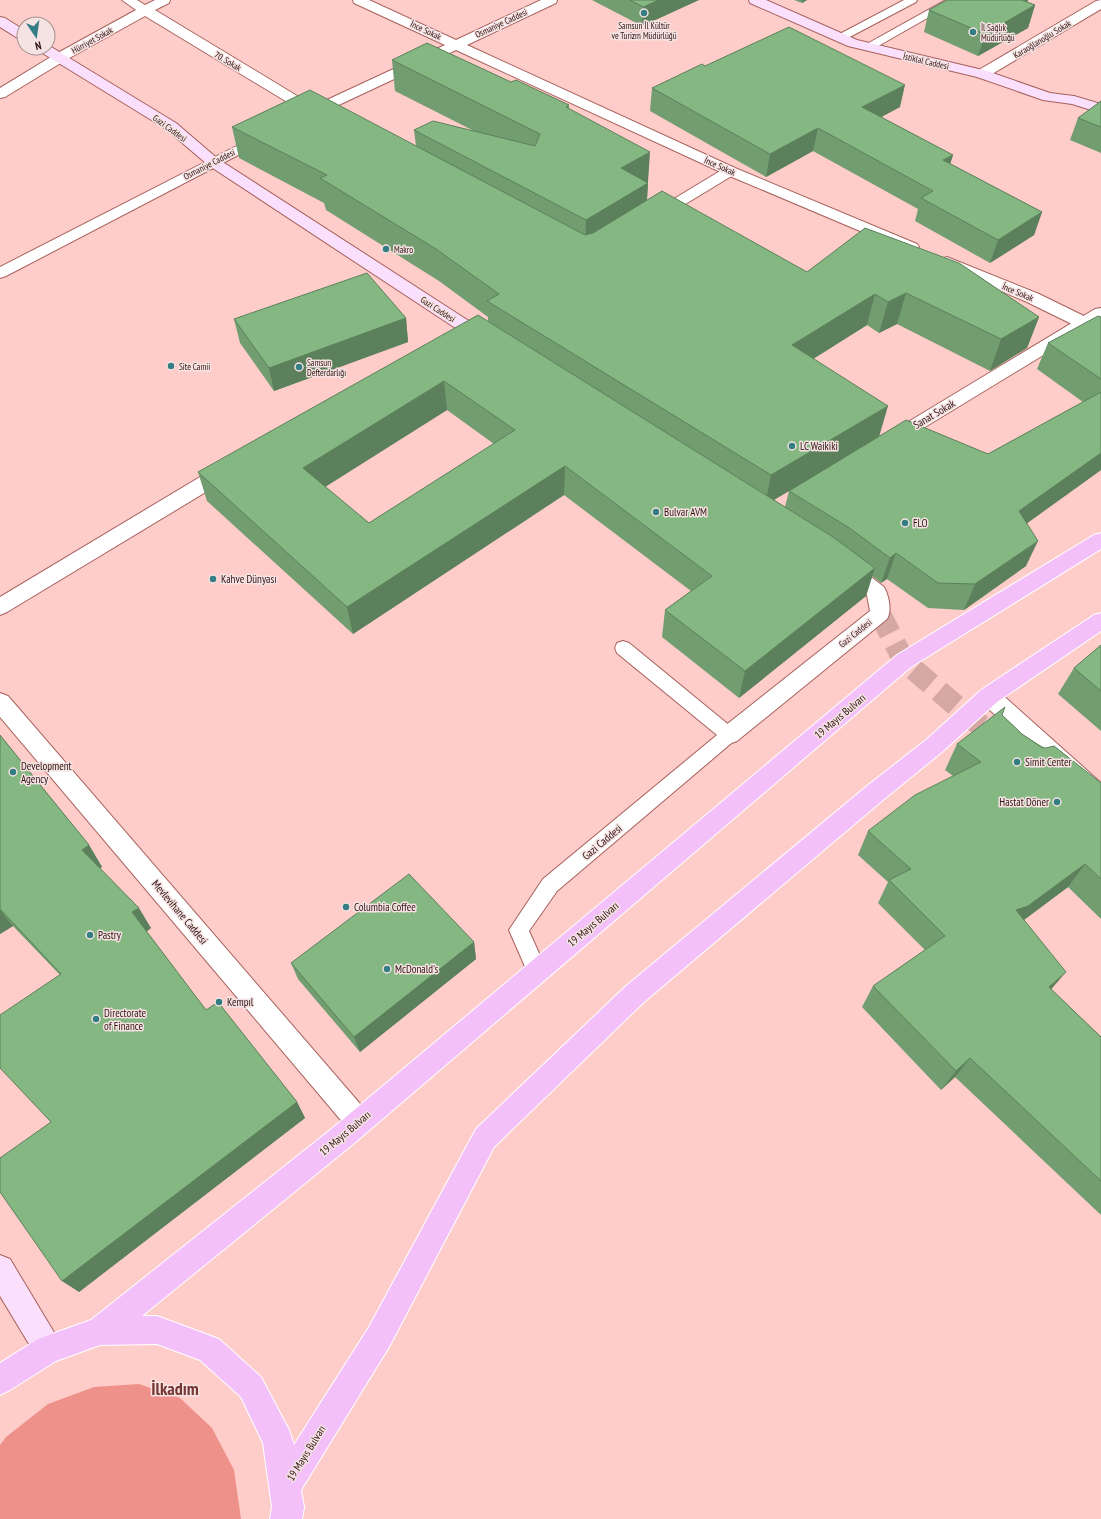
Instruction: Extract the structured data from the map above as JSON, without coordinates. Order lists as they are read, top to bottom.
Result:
{
  "streets": {
    "main road": ["İstiklal Caddesi", "Gazi Caddesi", "19 Mayıs Bulvarı"],
    "street": [
      "Osmaniye Caddesi",
      "İnce Sokak",
      "Karaoğlanoğlu Sokak",
      "Hürriyet Sokak",
      "70. Sokak",
      "Sanat Sokak",
      "Mevlevihane Caddesi"
    ]
  },
  "crossings": [
    ["Osmaniye Caddesi", "İnce Sokak"],
    ["Osmaniye Caddesi", "70. Sokak"],
    ["Osmaniye Caddesi", "Gazi Caddesi"],
    ["İnce Sokak", "Sanat Sokak"],
    ["Karaoğlanoğlu Sokak", "İstiklal Caddesi"],
    ["Hürriyet Sokak", "70. Sokak"],
    ["Hürriyet Sokak", "Gazi Caddesi"],
    ["Gazi Caddesi", "19 Mayıs Bulvarı"],
    ["19 Mayıs Bulvarı", "Mevlevihane Caddesi"]
  ],
  "districts": ["İlkadım"],
  "places": [
    "Samsun İl Kültür ve Turizm Müdürlüğü",
    "İl Sağlık Müdürlüğü",
    "Makro",
    "Site Camii",
    "Samsun Defterdarlığı",
    "LC Waikiki",
    "Bulvar AVM",
    "FLO",
    "Kahve Dünyası",
    "Simit Center",
    "Development Agency",
    "Hastat Döner",
    "Columbia Coffee",
    "Pastry",
    "McDonald's",
    "Kempıl",
    "Directorate of Finance"
  ],
  "north": "bottom"
}
